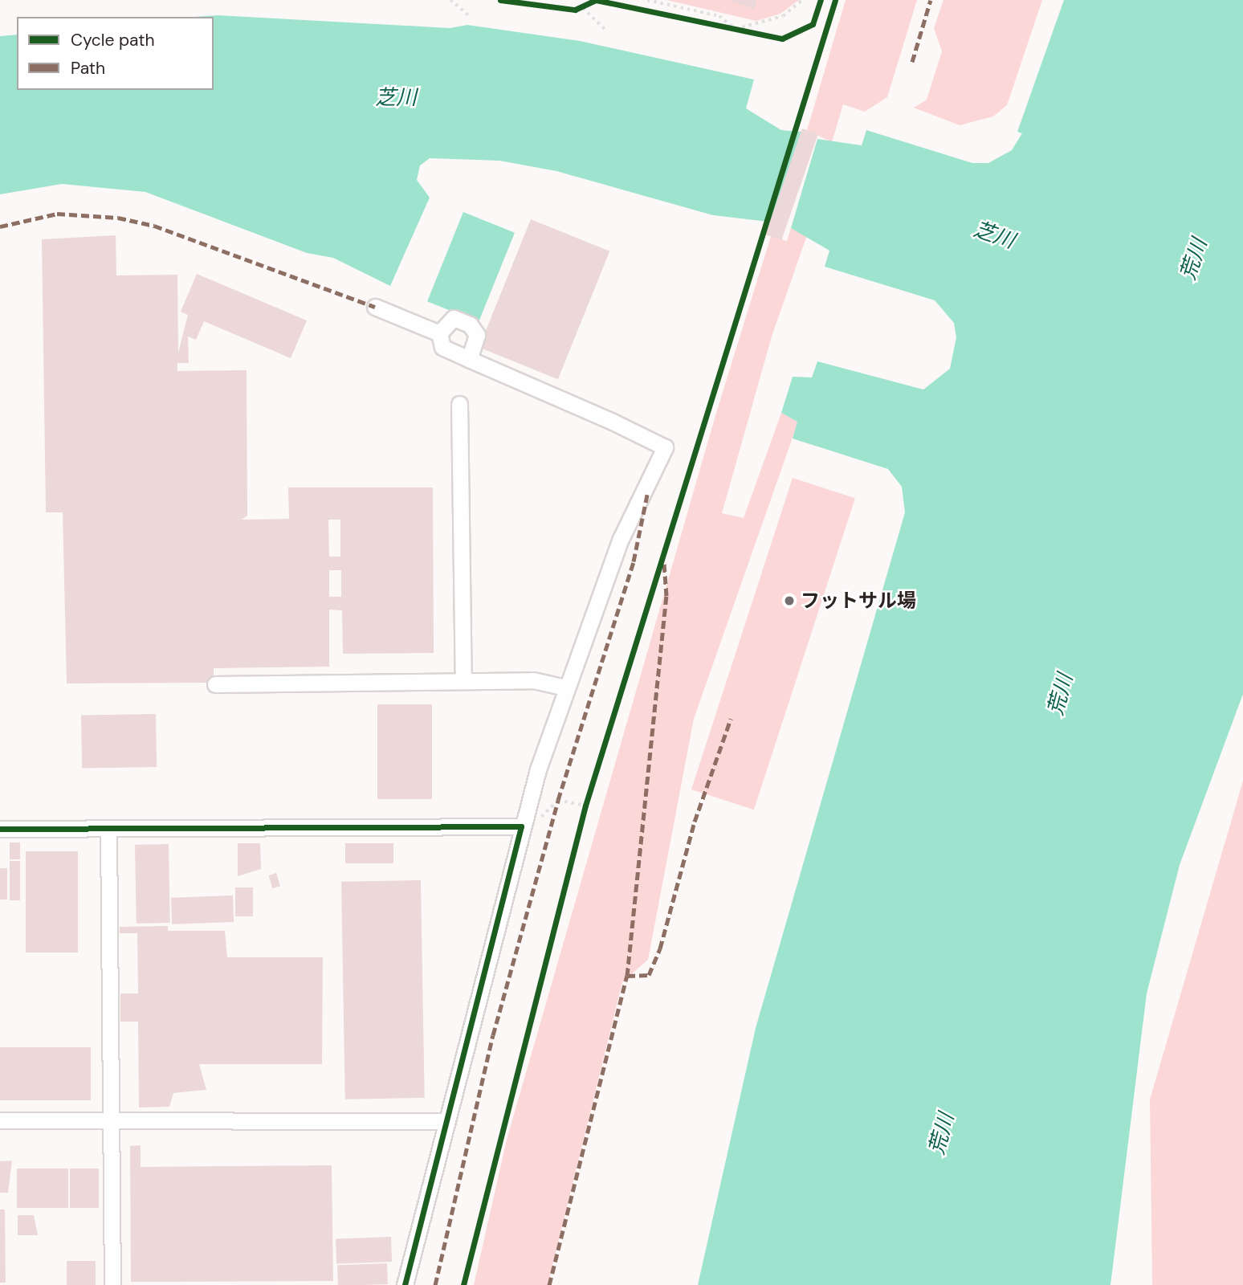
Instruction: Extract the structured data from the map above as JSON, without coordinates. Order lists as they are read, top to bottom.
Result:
{
  "water": ["芝川", "荒川"],
  "places": ["フットサル場"],
  "legend": ["Cycle path", "Path"]
}
